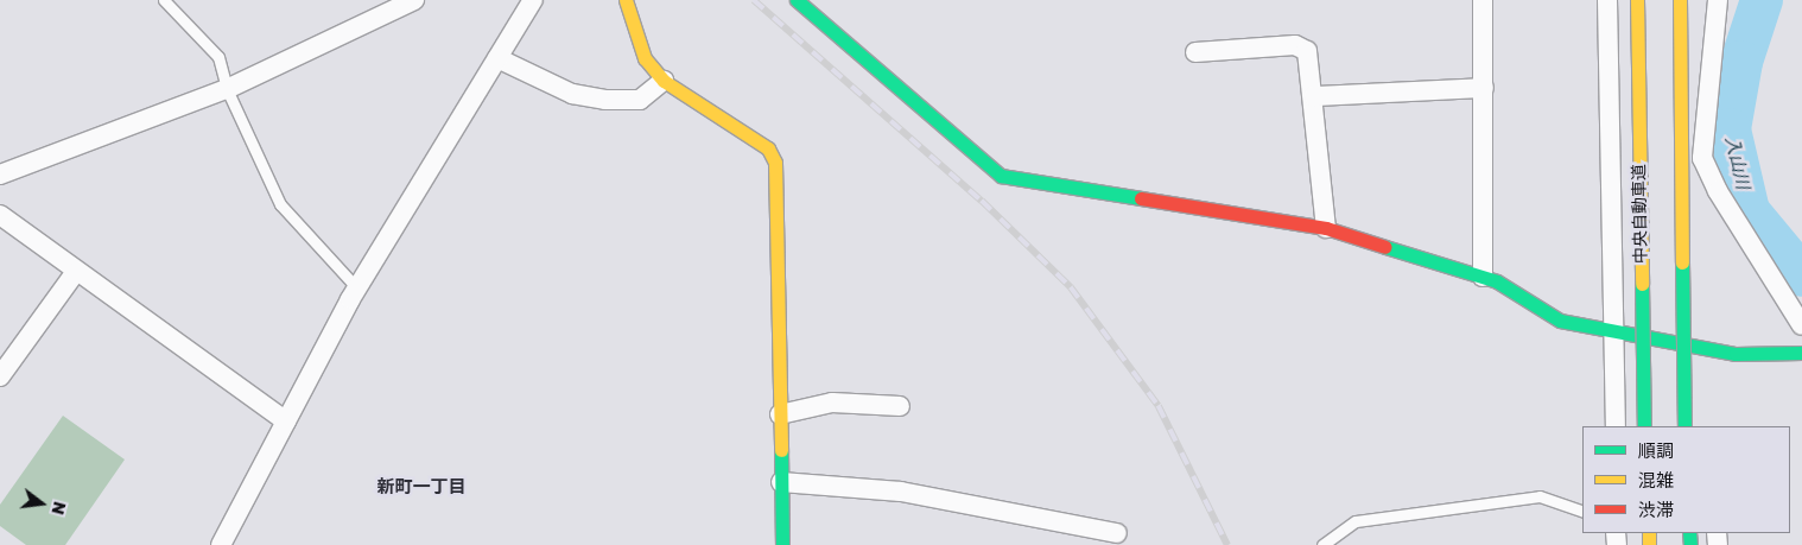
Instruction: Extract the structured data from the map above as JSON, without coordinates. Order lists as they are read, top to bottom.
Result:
{
  "streets": {
    "main road": ["中央自動車道"]
  },
  "districts": ["新町一丁目"],
  "water": ["入山川"],
  "legend": ["順調", "混雑", "渋滞"],
  "north": "right"
}
